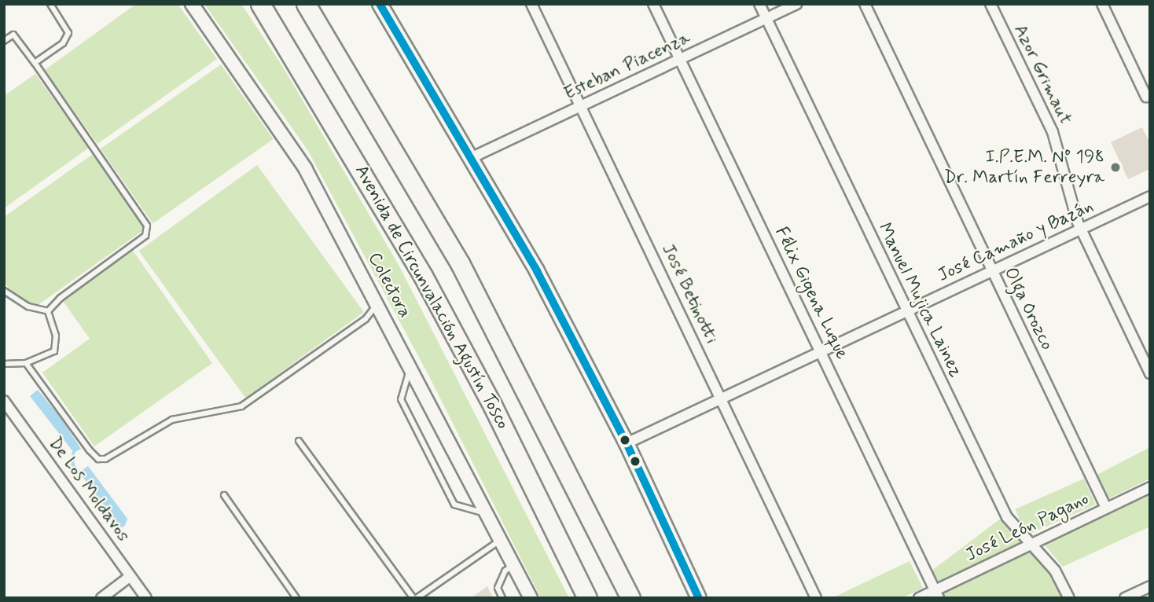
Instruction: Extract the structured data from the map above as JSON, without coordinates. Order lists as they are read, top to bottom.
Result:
{
  "streets": {
    "highway": ["Avenida de Circunvalación Agustín Tosco"],
    "street": [
      "Esteban Piacenza",
      "Azor Grimaut",
      "José Camaño y Bazán",
      "Colectora",
      "Félix Gigena Luque",
      "José Betinotti",
      "Manuel Mujica Lainez",
      "Olga Orozco",
      "De Los Moldavos",
      "José León Pagano"
    ]
  },
  "crossings": [
    ["Esteban Piacenza", "Félix Gigena Luque"],
    ["Esteban Piacenza", "José Betinotti"],
    ["Esteban Piacenza", "Manuel Mujica Lainez"],
    ["Azor Grimaut", "José Camaño y Bazán"],
    ["José Camaño y Bazán", "Félix Gigena Luque"],
    ["José Camaño y Bazán", "José Betinotti"],
    ["José Camaño y Bazán", "Manuel Mujica Lainez"],
    ["José Camaño y Bazán", "Olga Orozco"],
    ["Félix Gigena Luque", "José León Pagano"],
    ["Manuel Mujica Lainez", "José León Pagano"],
    ["Olga Orozco", "José León Pagano"]
  ],
  "places": ["I.P.E.M. Nº 198 Dr. Martín Ferreyra"]
}
